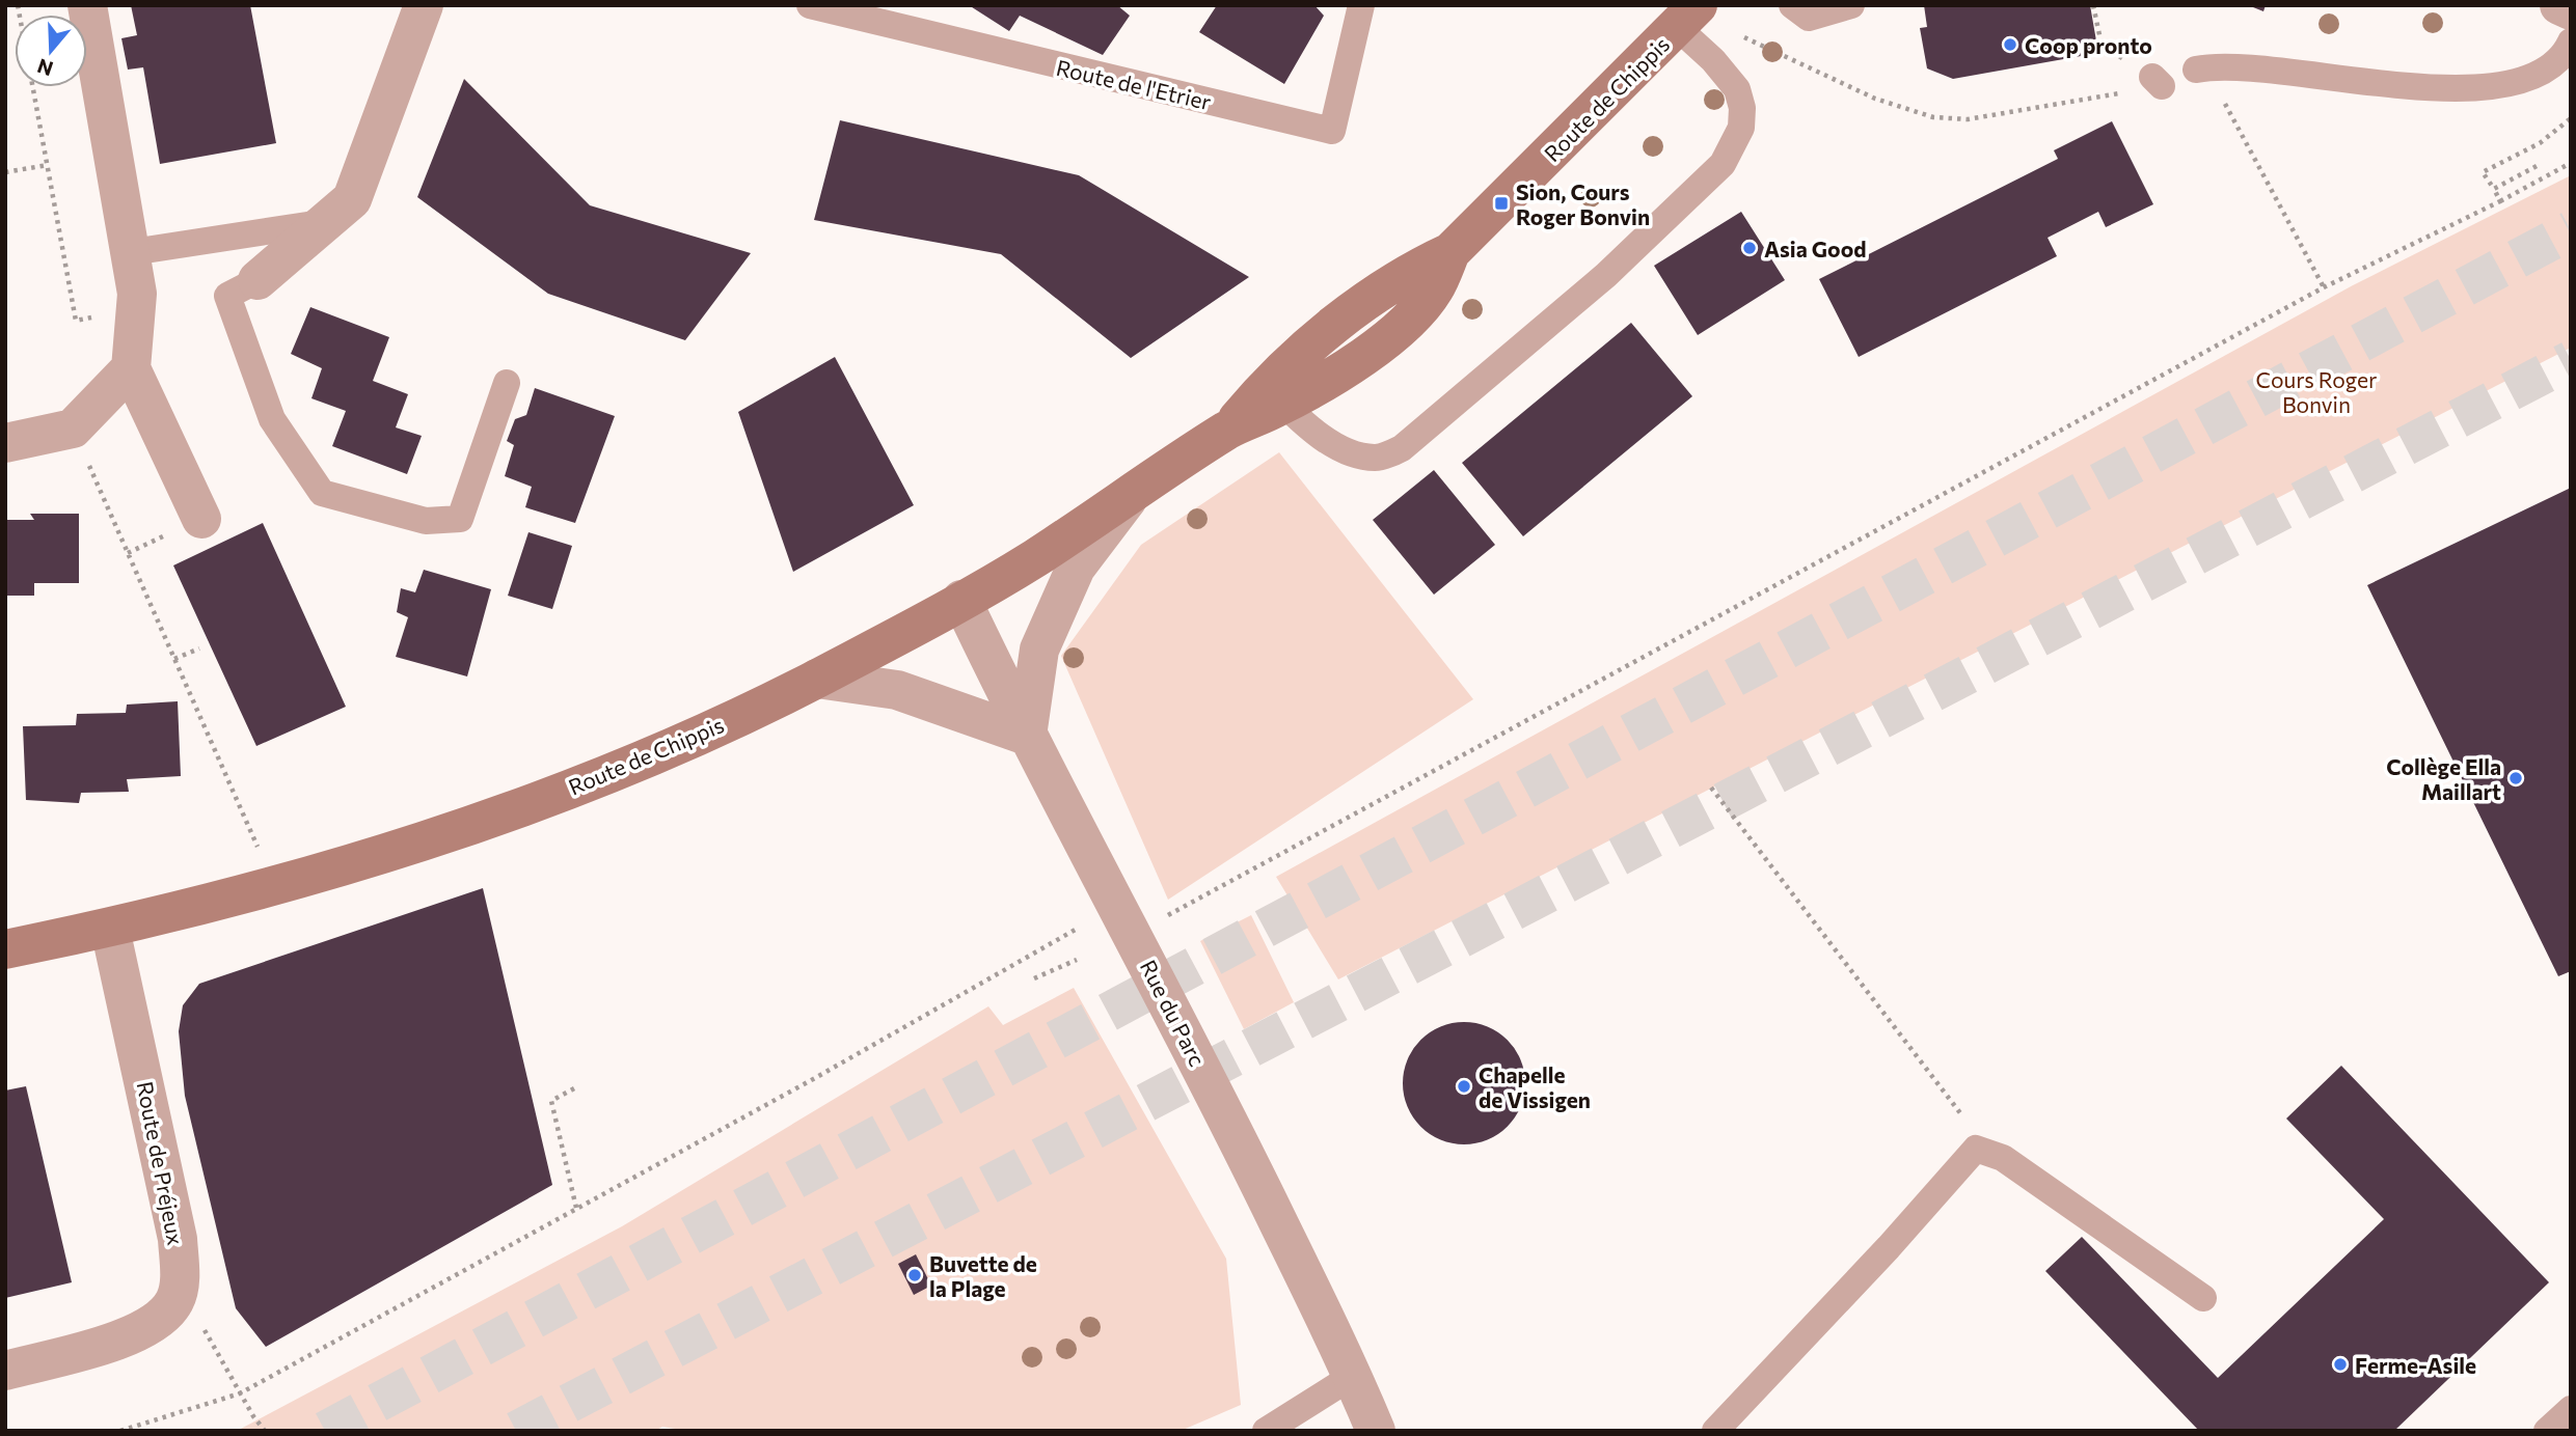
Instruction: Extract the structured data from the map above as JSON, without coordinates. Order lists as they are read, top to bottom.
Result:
{
  "streets": {
    "street": ["Route de Chippis", "Rue du Parc", "Route de Préjeux"],
    "lane": ["Route de l'Etrier"]
  },
  "crossings": [
    ["Route de Chippis", "Rue du Parc"],
    ["Route de Chippis", "Route de Préjeux"]
  ],
  "parks": ["Cours Roger Bonvin"],
  "places": {
    "other": [
      "Coop pronto",
      "Asia Good",
      "Collège Ella Maillart",
      "Chapelle de Vissigen",
      "Buvette de la Plage",
      "Ferme-Asile"
    ],
    "transit": ["Sion, Cours Roger Bonvin"]
  },
  "north": "bottom"
}
